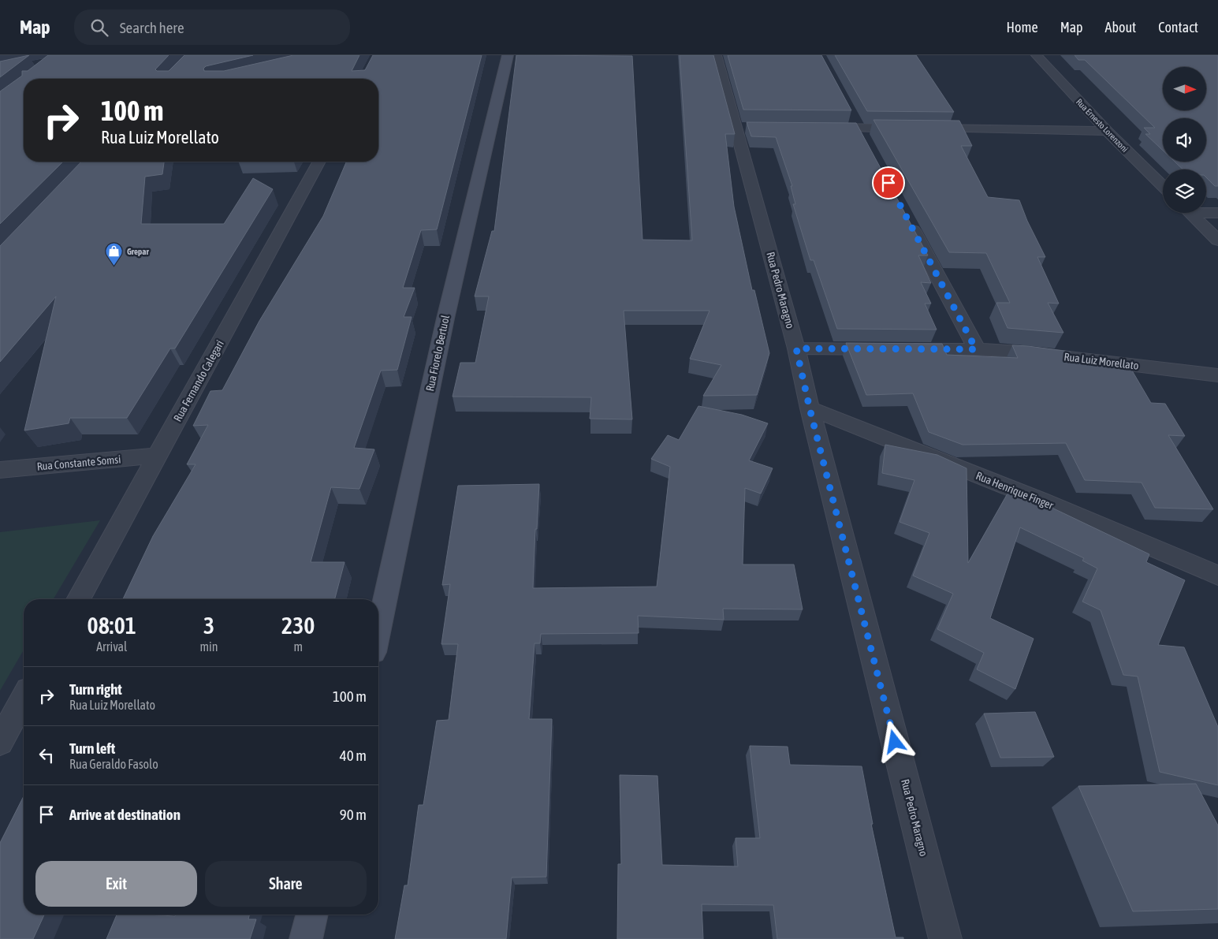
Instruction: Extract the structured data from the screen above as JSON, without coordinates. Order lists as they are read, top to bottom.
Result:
{
  "streets": {
    "main road": ["Rua Fiorelo Bertuol"],
    "street": [
      "Rua Ernesto Lorenzoni",
      "Rua Pedro Maragno",
      "Rua Luiz Morellato",
      "Rua Fernando Calegari",
      "Rua Constante Somsi",
      "Rua Henrique Finger"
    ]
  },
  "crossings": [
    ["Rua Pedro Maragno", "Rua Luiz Morellato"],
    ["Rua Pedro Maragno", "Rua Henrique Finger"],
    ["Rua Fernando Calegari", "Rua Constante Somsi"]
  ],
  "places": {
    "shop": ["Grepar"]
  },
  "north": "right",
  "page": {
    "header": "Map",
    "search": "Search here",
    "nav": [
      "Home",
      "Map",
      "About",
      "Contact"
    ],
    "turn": ["100 m", "Rua Luiz Morellato"],
    "eta": [
      "08:01",
      "Arrival",
      "3",
      "min",
      "230",
      "m"
    ],
    "list": [
      {
        "name": "Turn right",
        "note": "Rua Luiz Morellato",
        "value": "100 m"
      },
      {
        "name": "Turn left",
        "note": "Rua Geraldo Fasolo",
        "value": "40 m"
      },
      {
        "name": "Arrive at destination",
        "value": "90 m"
      }
    ],
    "buttons": ["Exit", "Share"]
  }
}
